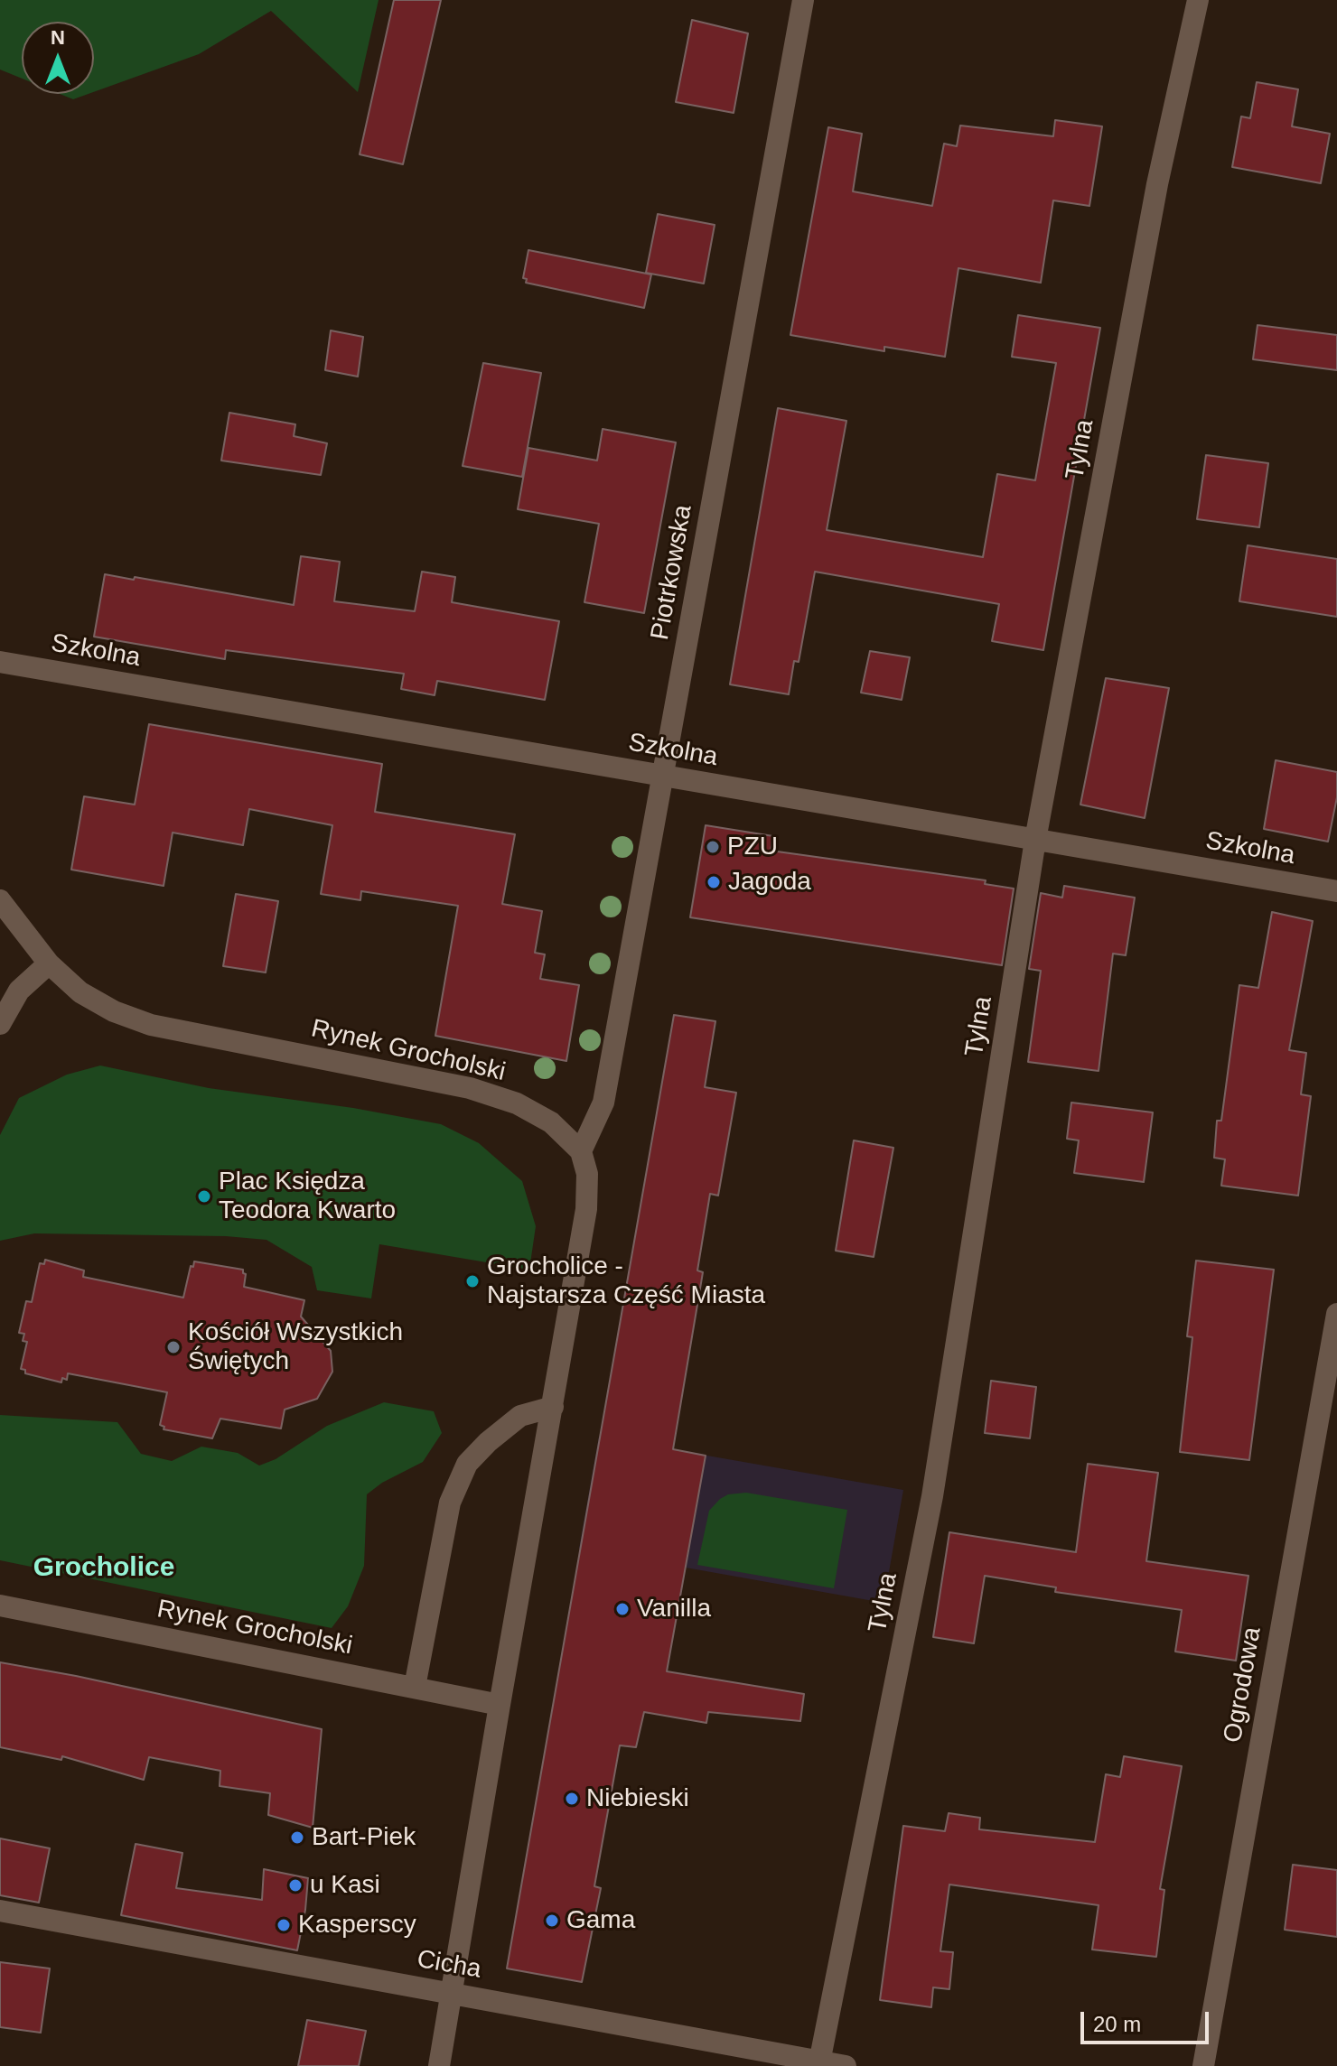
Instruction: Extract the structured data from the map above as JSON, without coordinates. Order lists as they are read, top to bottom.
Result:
{
  "streets": {
    "street": [
      "Tylna",
      "Piotrkowska",
      "Szkolna",
      "Rynek Grocholski",
      "Ogrodowa",
      "Cicha"
    ]
  },
  "crossings": [
    ["Tylna", "Szkolna"],
    ["Tylna", "Cicha"],
    ["Piotrkowska", "Szkolna"],
    ["Piotrkowska", "Rynek Grocholski"]
  ],
  "districts": ["Grocholice"],
  "places": [
    "PZU",
    "Jagoda",
    "Plac Księdza Teodora Kwarto",
    "Grocholice - Najstarsza Część Miasta",
    "Kościół Wszystkich Świętych",
    "Vanilla",
    "Niebieski",
    "Bart-Piek",
    "u Kasi",
    "Gama",
    "Kasperscy"
  ],
  "scale_bar": "20 m",
  "north": "top"
}
